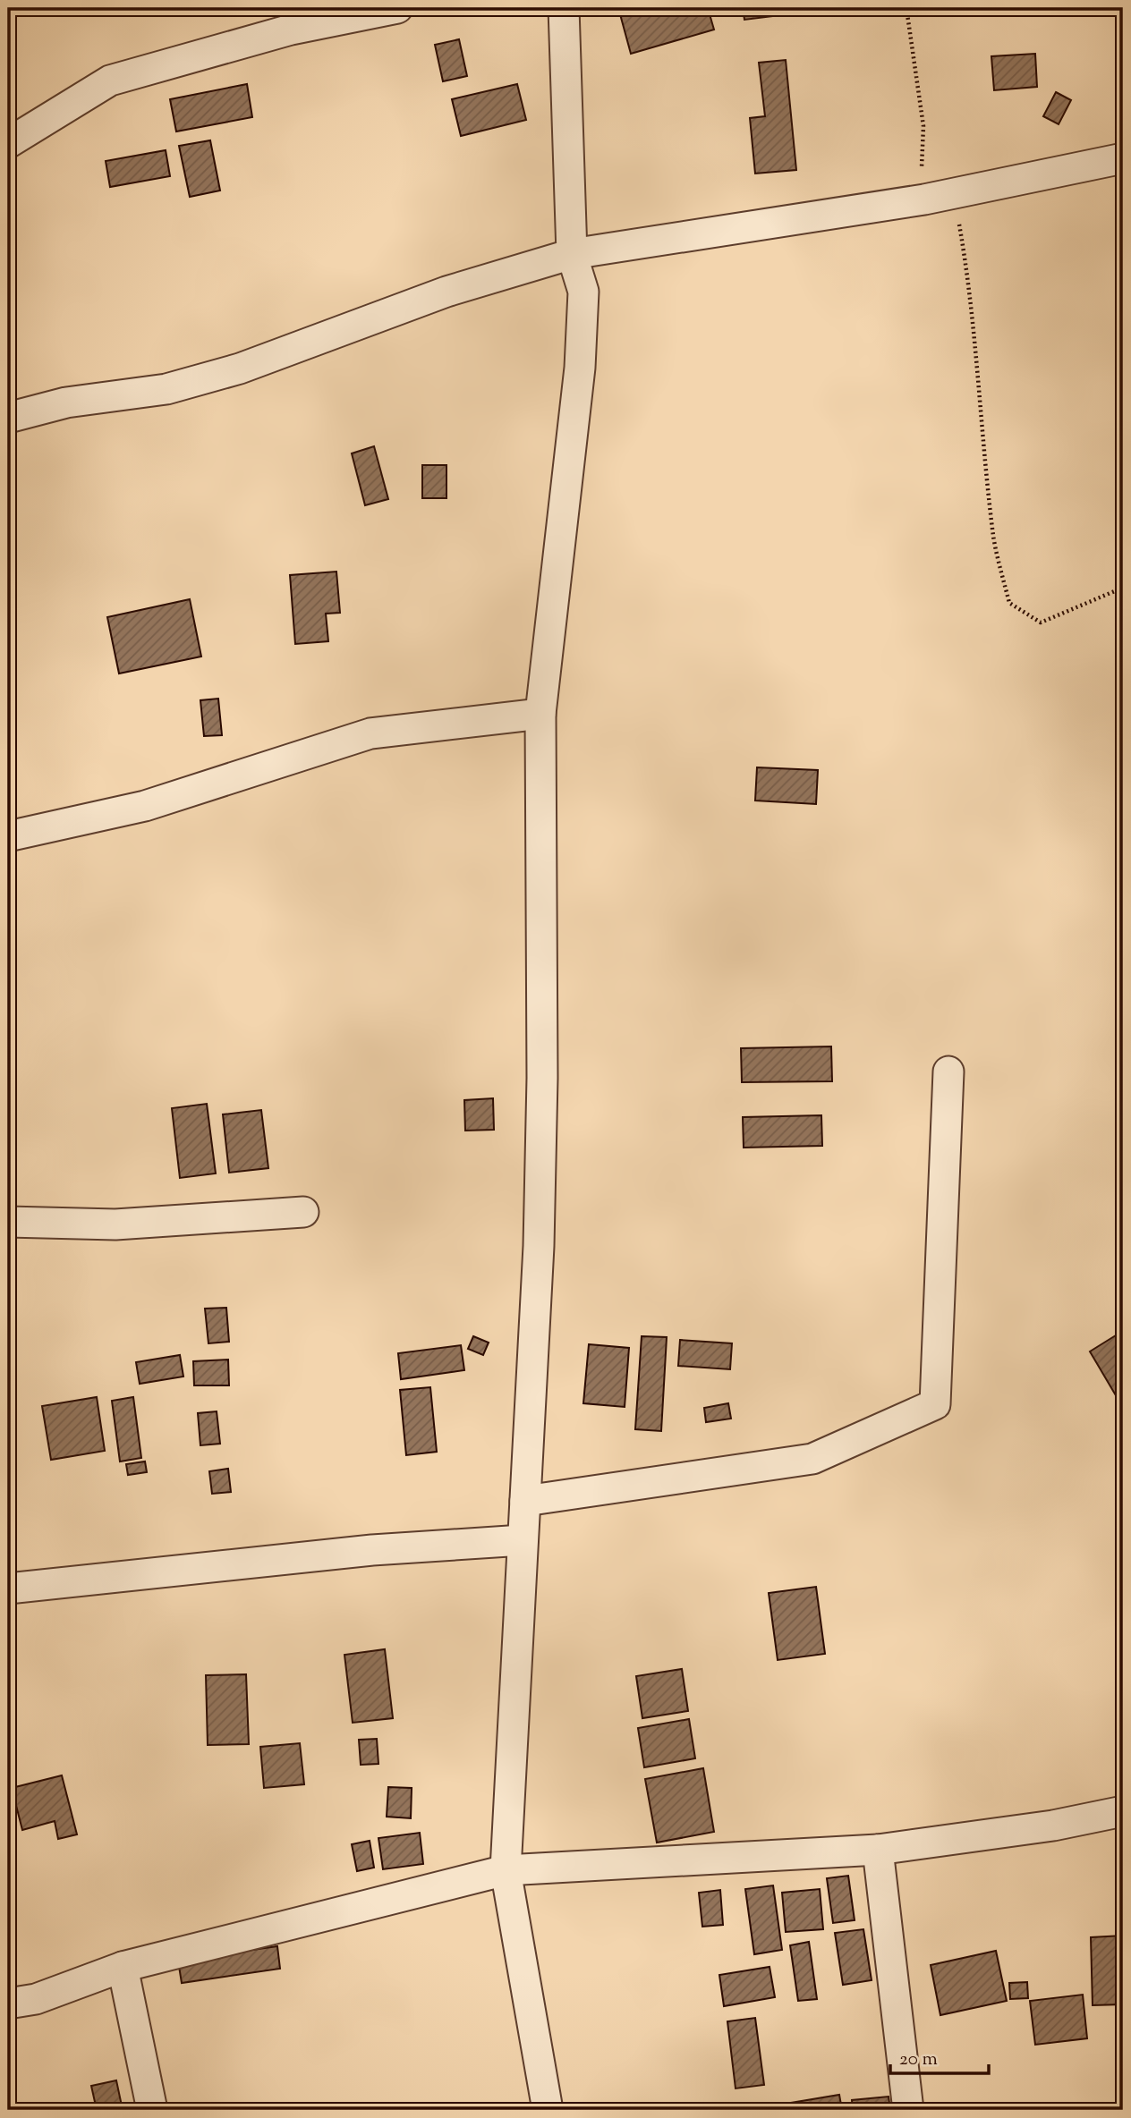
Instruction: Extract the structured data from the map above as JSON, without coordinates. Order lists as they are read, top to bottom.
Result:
{
  "scale_bar": "20 m"
}
